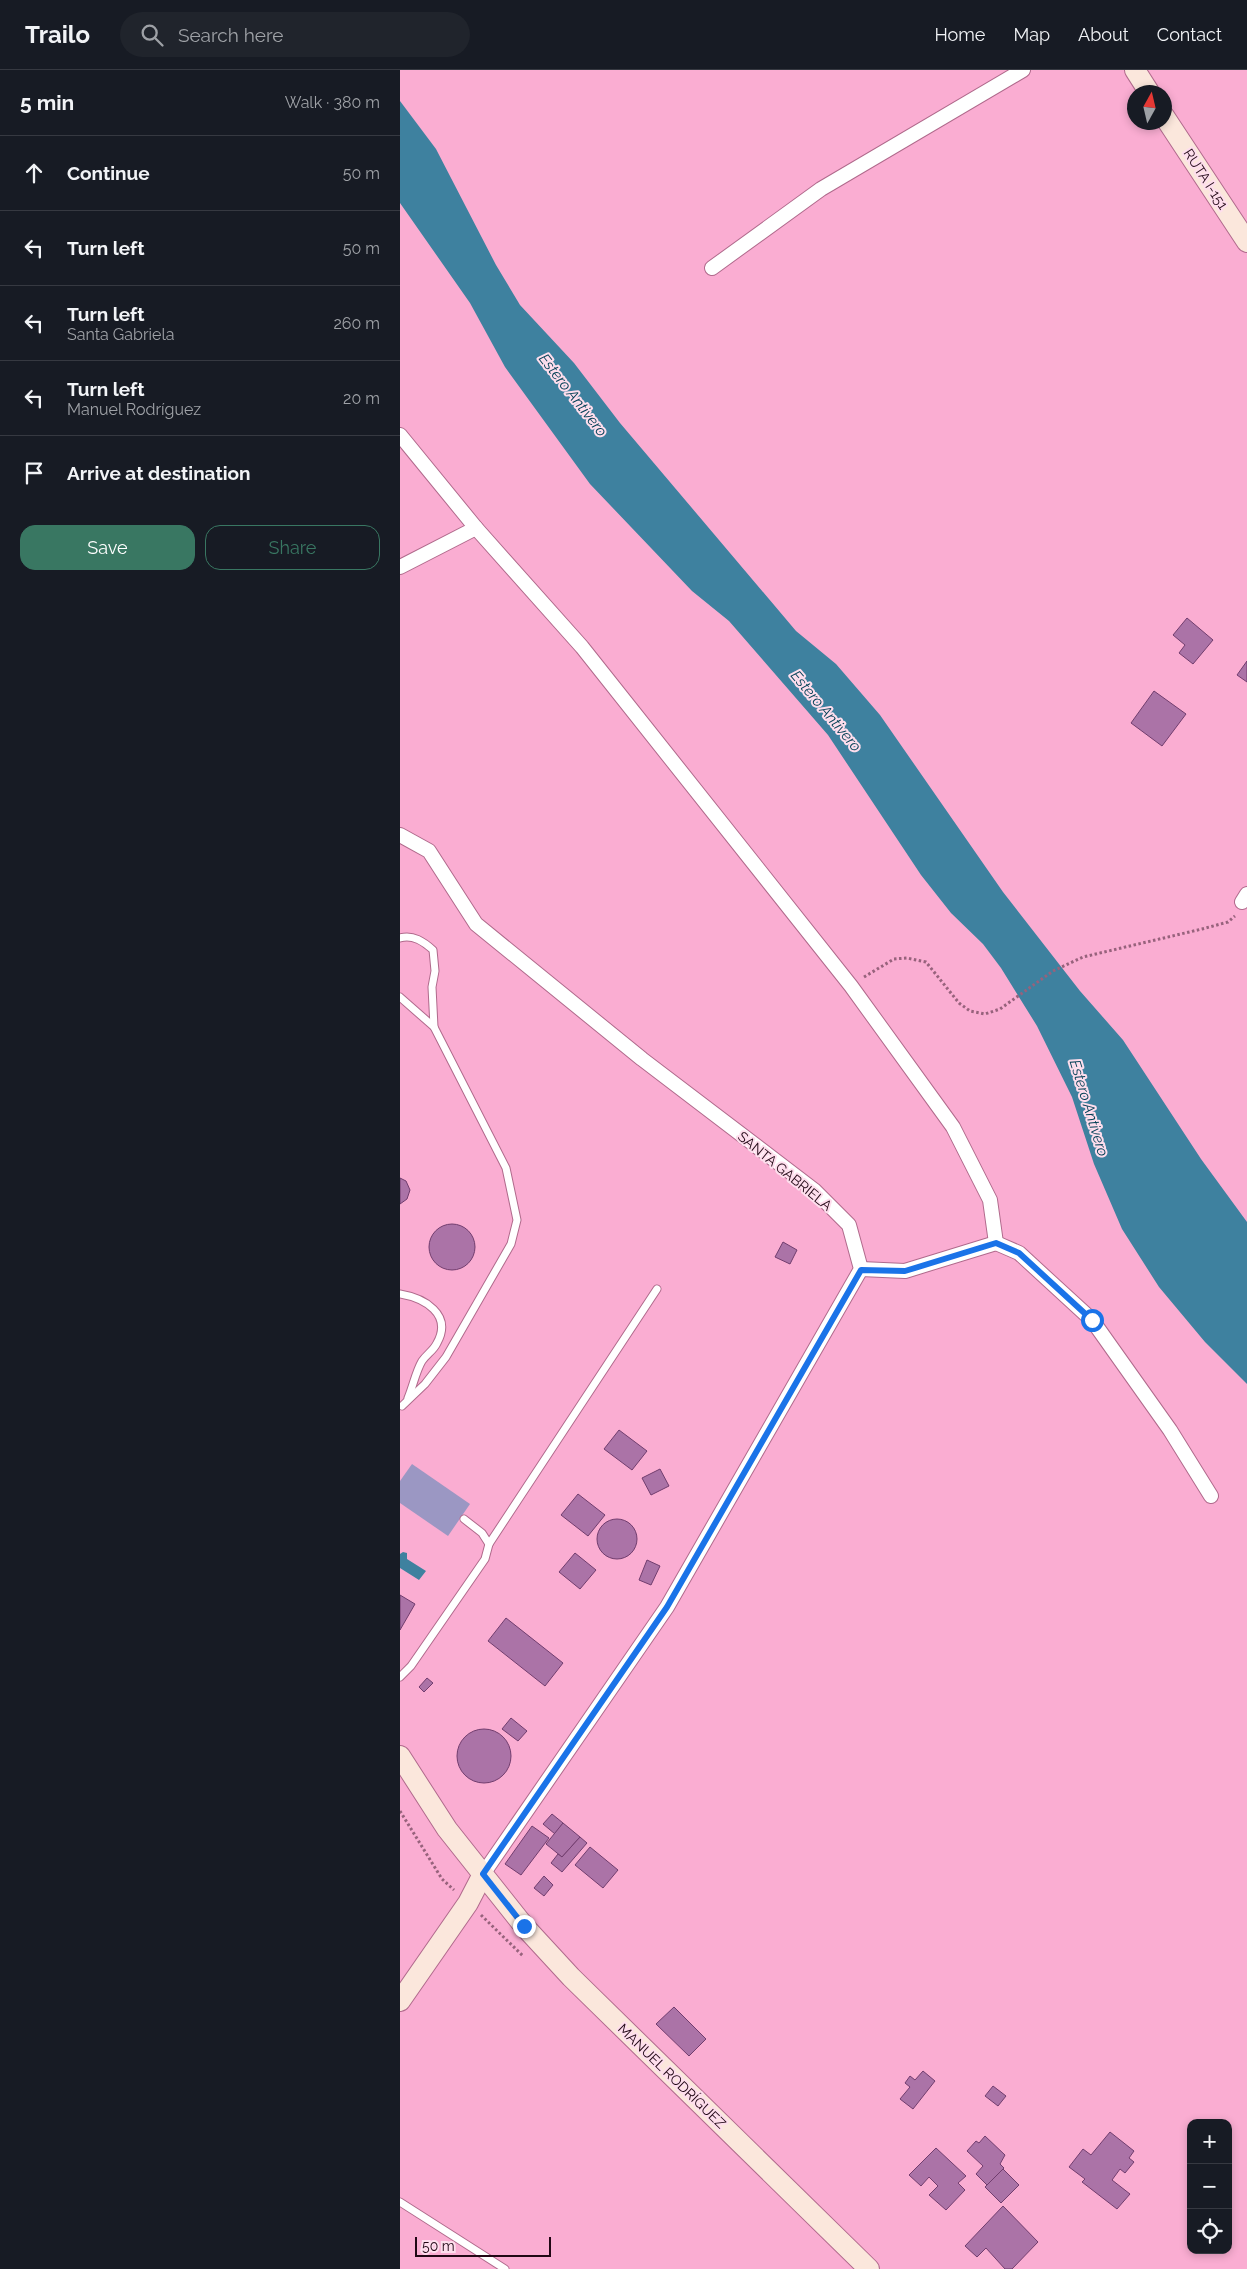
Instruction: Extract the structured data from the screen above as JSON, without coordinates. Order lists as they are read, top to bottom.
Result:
{
  "streets": {
    "street": ["RUTA I-151", "SANTA GABRIELA", "MANUEL RODRÍGUEZ"]
  },
  "water": ["Estero Antivero"],
  "scale_bar": "50 m",
  "north": "top",
  "page": {
    "header": "Trailo",
    "search": "Search here",
    "nav": [
      "Home",
      "Map",
      "About",
      "Contact"
    ],
    "heading": ["5 min", "Walk · 380 m"],
    "list": [
      ["Continue", "50 m"],
      ["Turn left", "50 m"],
      ["Turn left", "Santa Gabriela", "260 m"],
      ["Turn left", "Manuel Rodríguez", "20 m"],
      "Arrive at destination"
    ],
    "buttons": ["Save", "Share"],
    "map_buttons": ["+", "−"],
    "scale": "50 m"
  }
}
